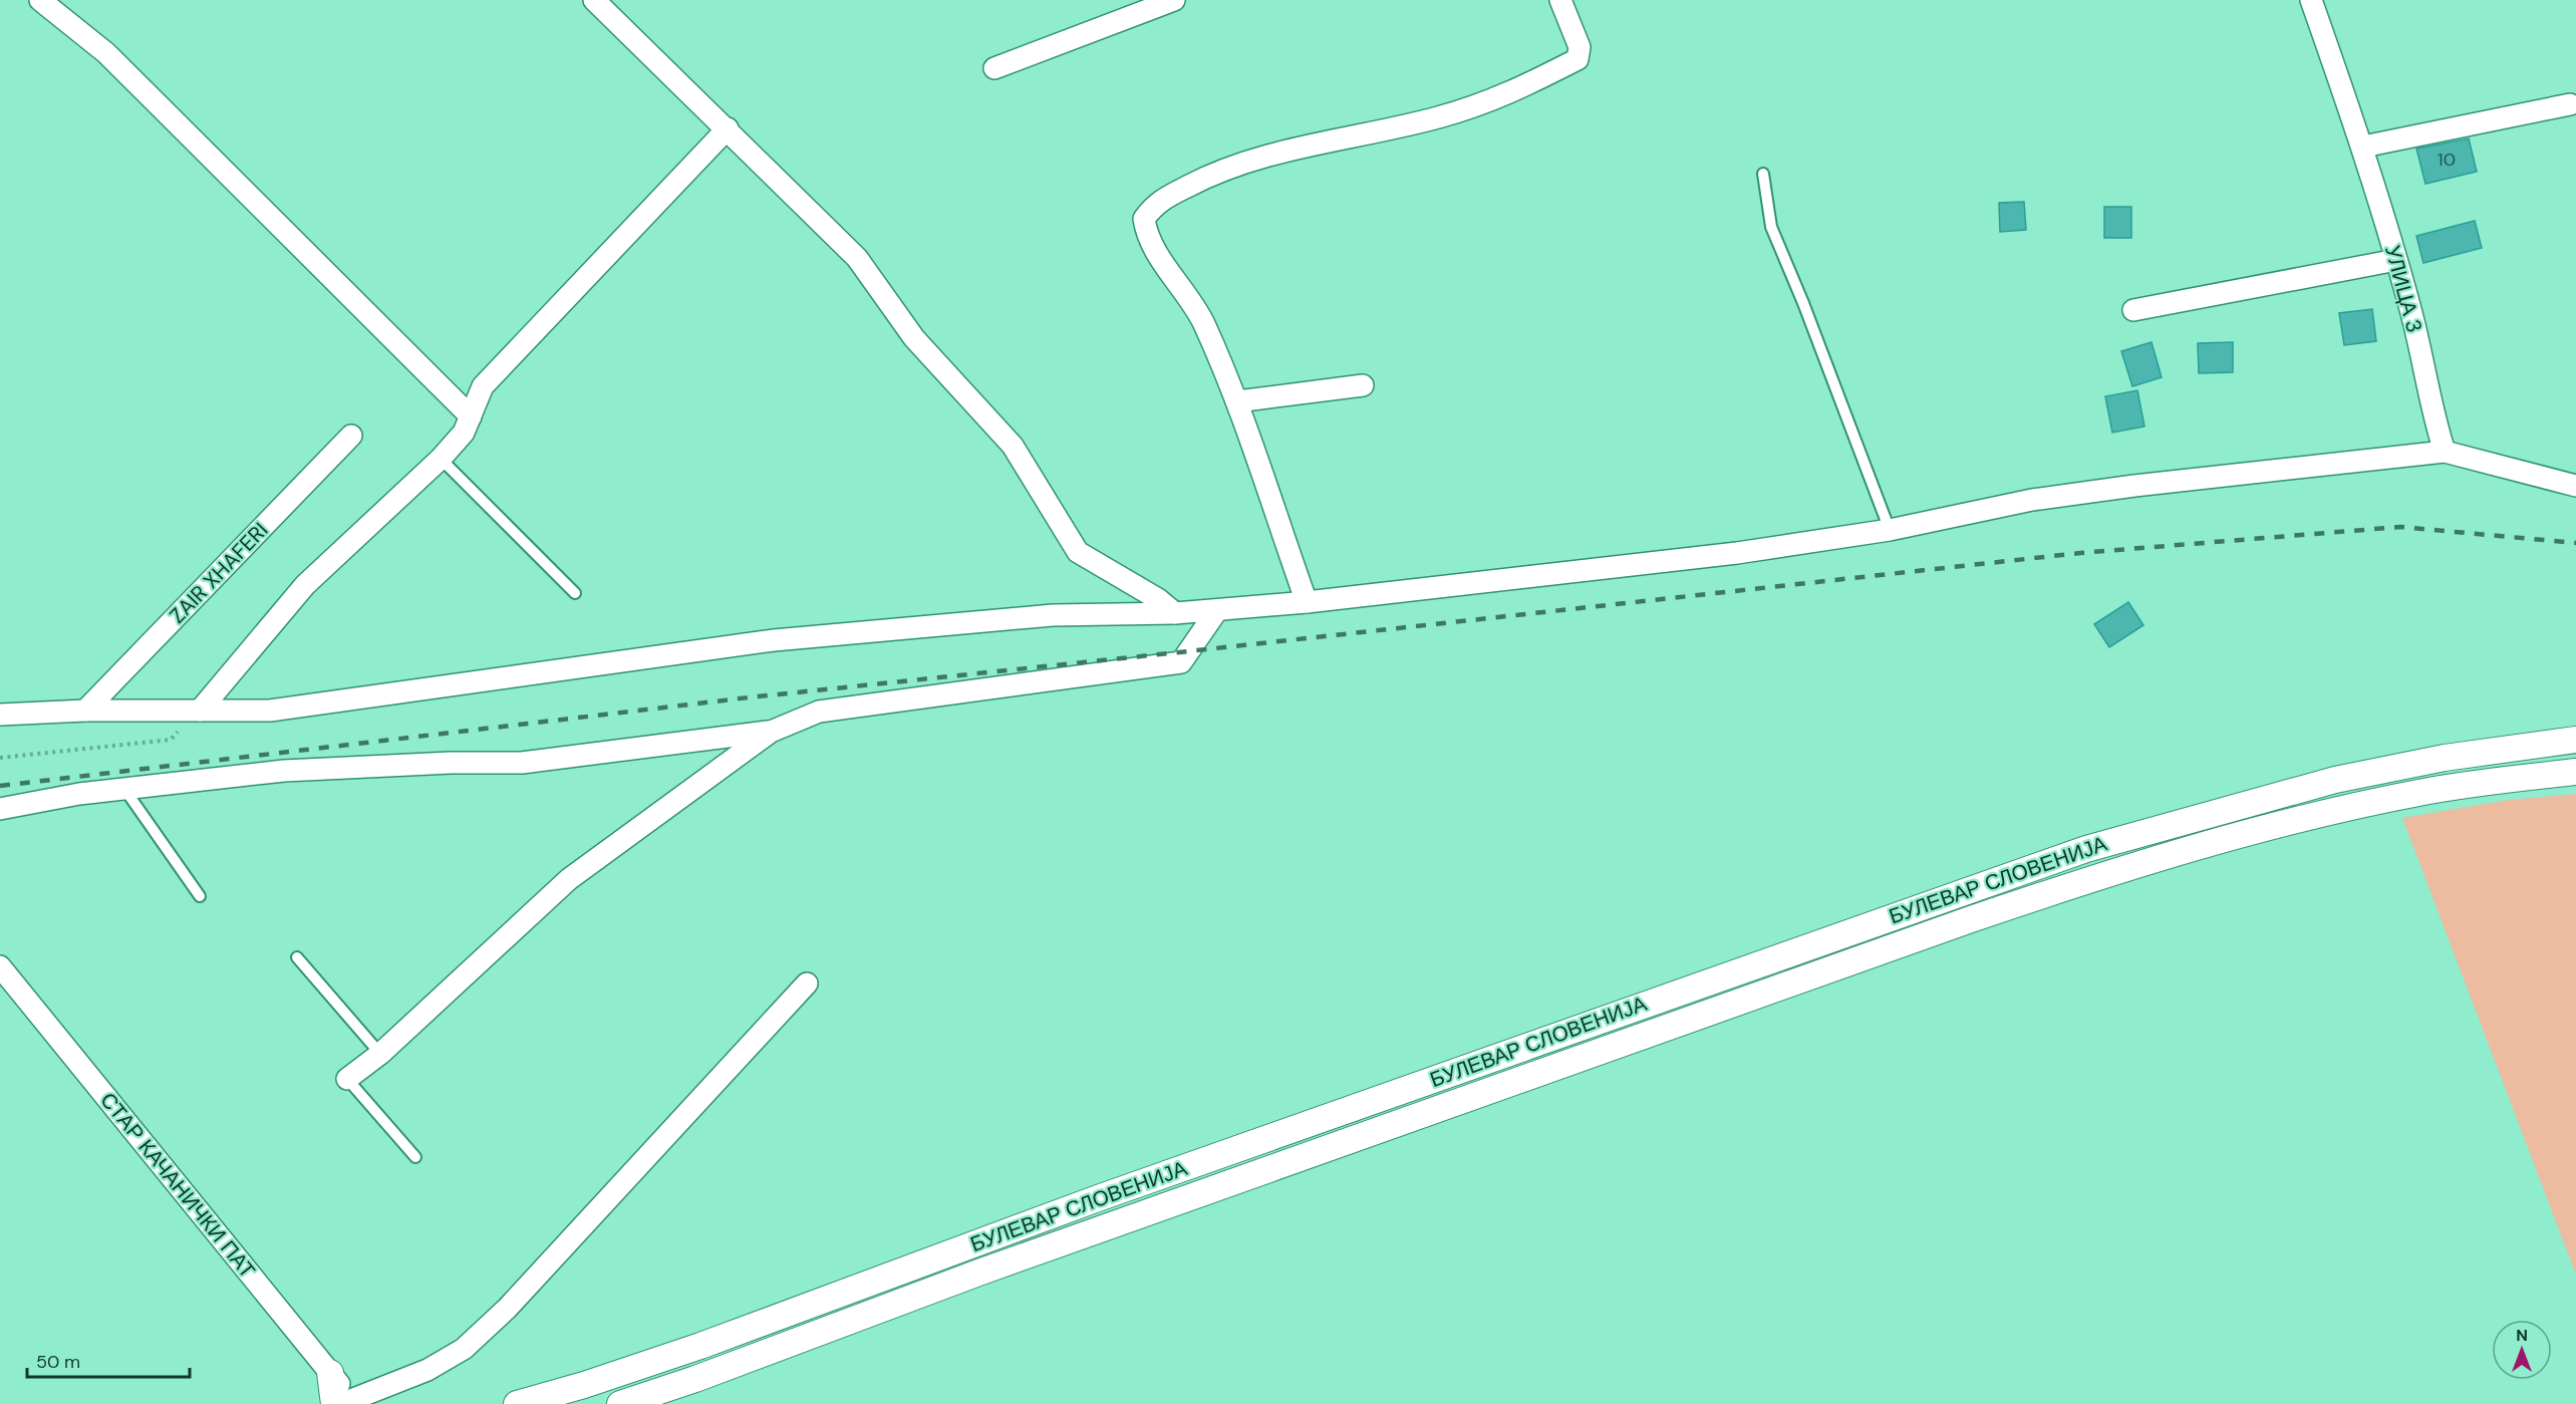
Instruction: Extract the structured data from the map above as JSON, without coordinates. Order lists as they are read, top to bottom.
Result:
{
  "streets": {
    "street": [
      "УЛИЦА 3",
      "ZAIR XHAFERI",
      "БУЛЕВАР СЛОВЕНИЈА",
      "СТАР КАЧАНИЧКИ ПАТ"
    ]
  },
  "house_numbers": ["10"],
  "scale_bar": "50 m",
  "north": "top"
}
